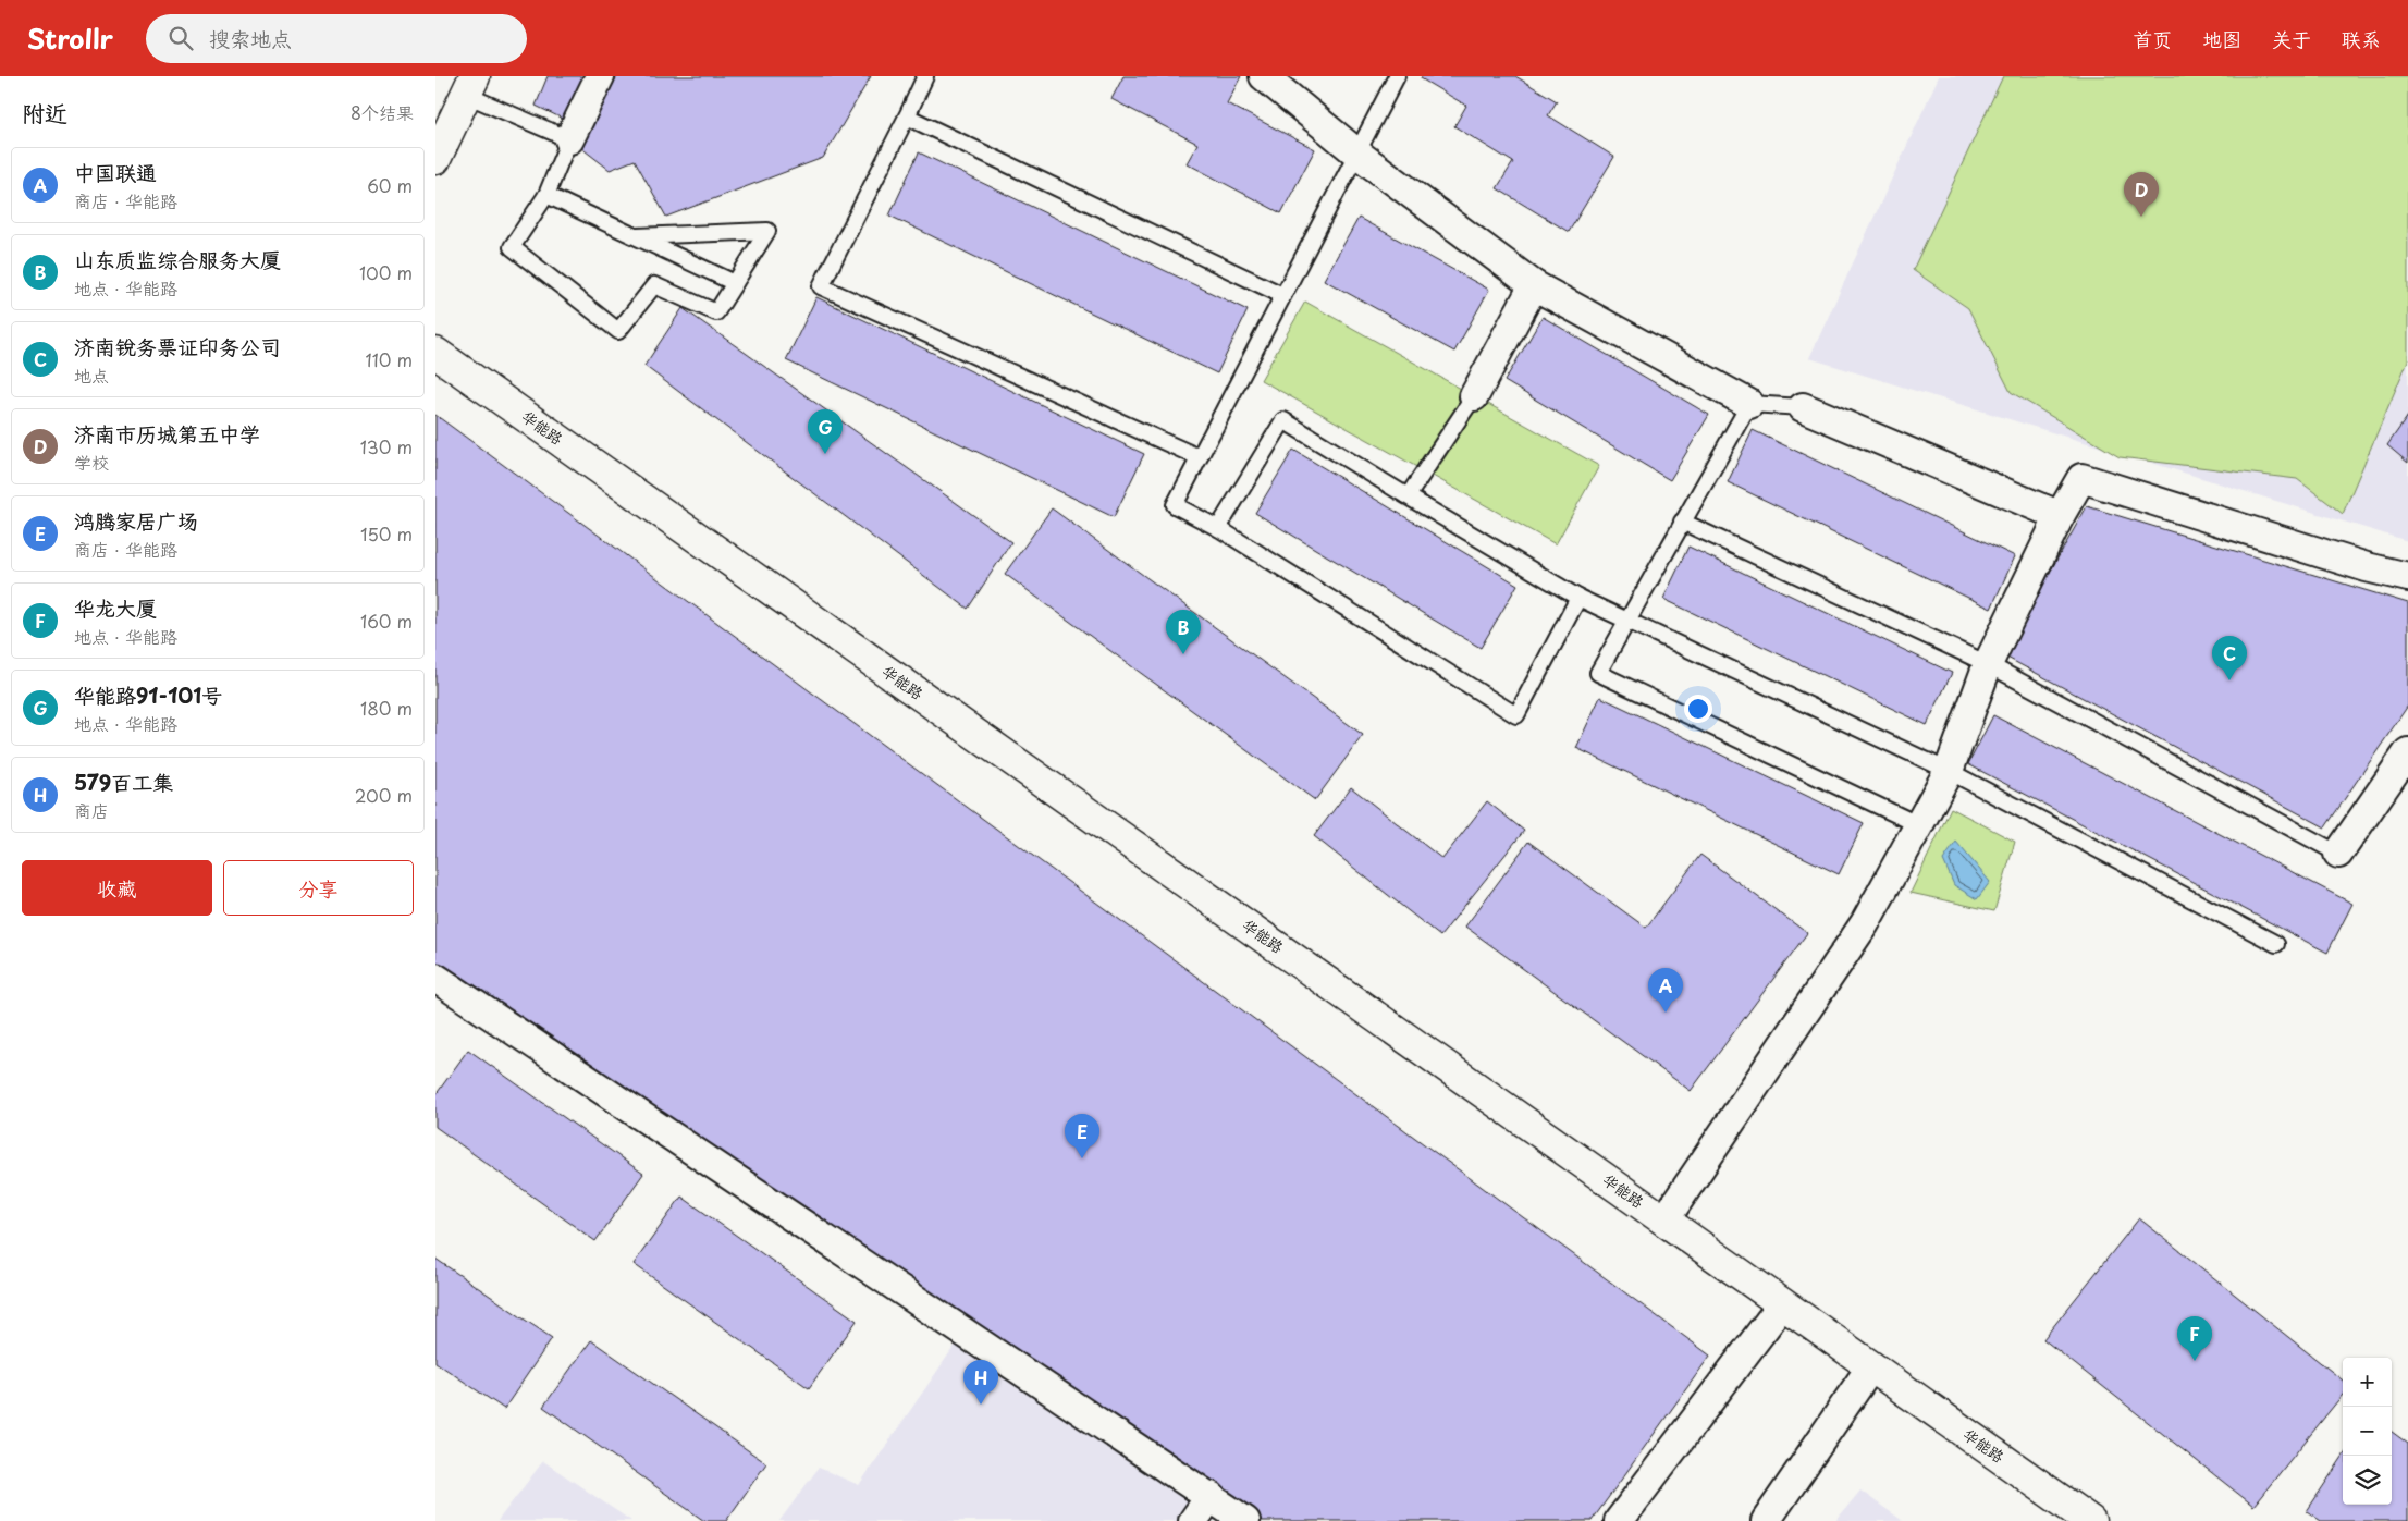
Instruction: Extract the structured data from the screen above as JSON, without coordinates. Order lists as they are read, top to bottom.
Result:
{
  "streets": {
    "street": ["华能路"]
  },
  "page": {
    "header": "Strollr",
    "search": "搜索地点",
    "nav": [
      "首页",
      "地图",
      "关于",
      "联系"
    ],
    "heading": ["附近", "8个结果"],
    "list": [
      {
        "mark": "A",
        "name": "中国联通",
        "note": "商店 · 华能路",
        "value": "60 m"
      },
      {
        "mark": "B",
        "name": "山东质监综合服务大厦",
        "note": "地点 · 华能路",
        "value": "100 m"
      },
      {
        "mark": "C",
        "name": "济南锐务票证印务公司",
        "note": "地点",
        "value": "110 m"
      },
      {
        "mark": "D",
        "name": "济南市历城第五中学",
        "note": "学校",
        "value": "130 m"
      },
      {
        "mark": "E",
        "name": "鸿腾家居广场",
        "note": "商店 · 华能路",
        "value": "150 m"
      },
      {
        "mark": "F",
        "name": "华龙大厦",
        "note": "地点 · 华能路",
        "value": "160 m"
      },
      {
        "mark": "G",
        "name": "华能路91-101号",
        "note": "地点 · 华能路",
        "value": "180 m"
      },
      {
        "mark": "H",
        "name": "579百工集",
        "note": "商店",
        "value": "200 m"
      }
    ],
    "pins": [
      "D",
      "G",
      "B",
      "C",
      "A",
      "E",
      "F",
      "H"
    ],
    "buttons": ["收藏", "分享"],
    "map_buttons": ["+", "−"]
  }
}
